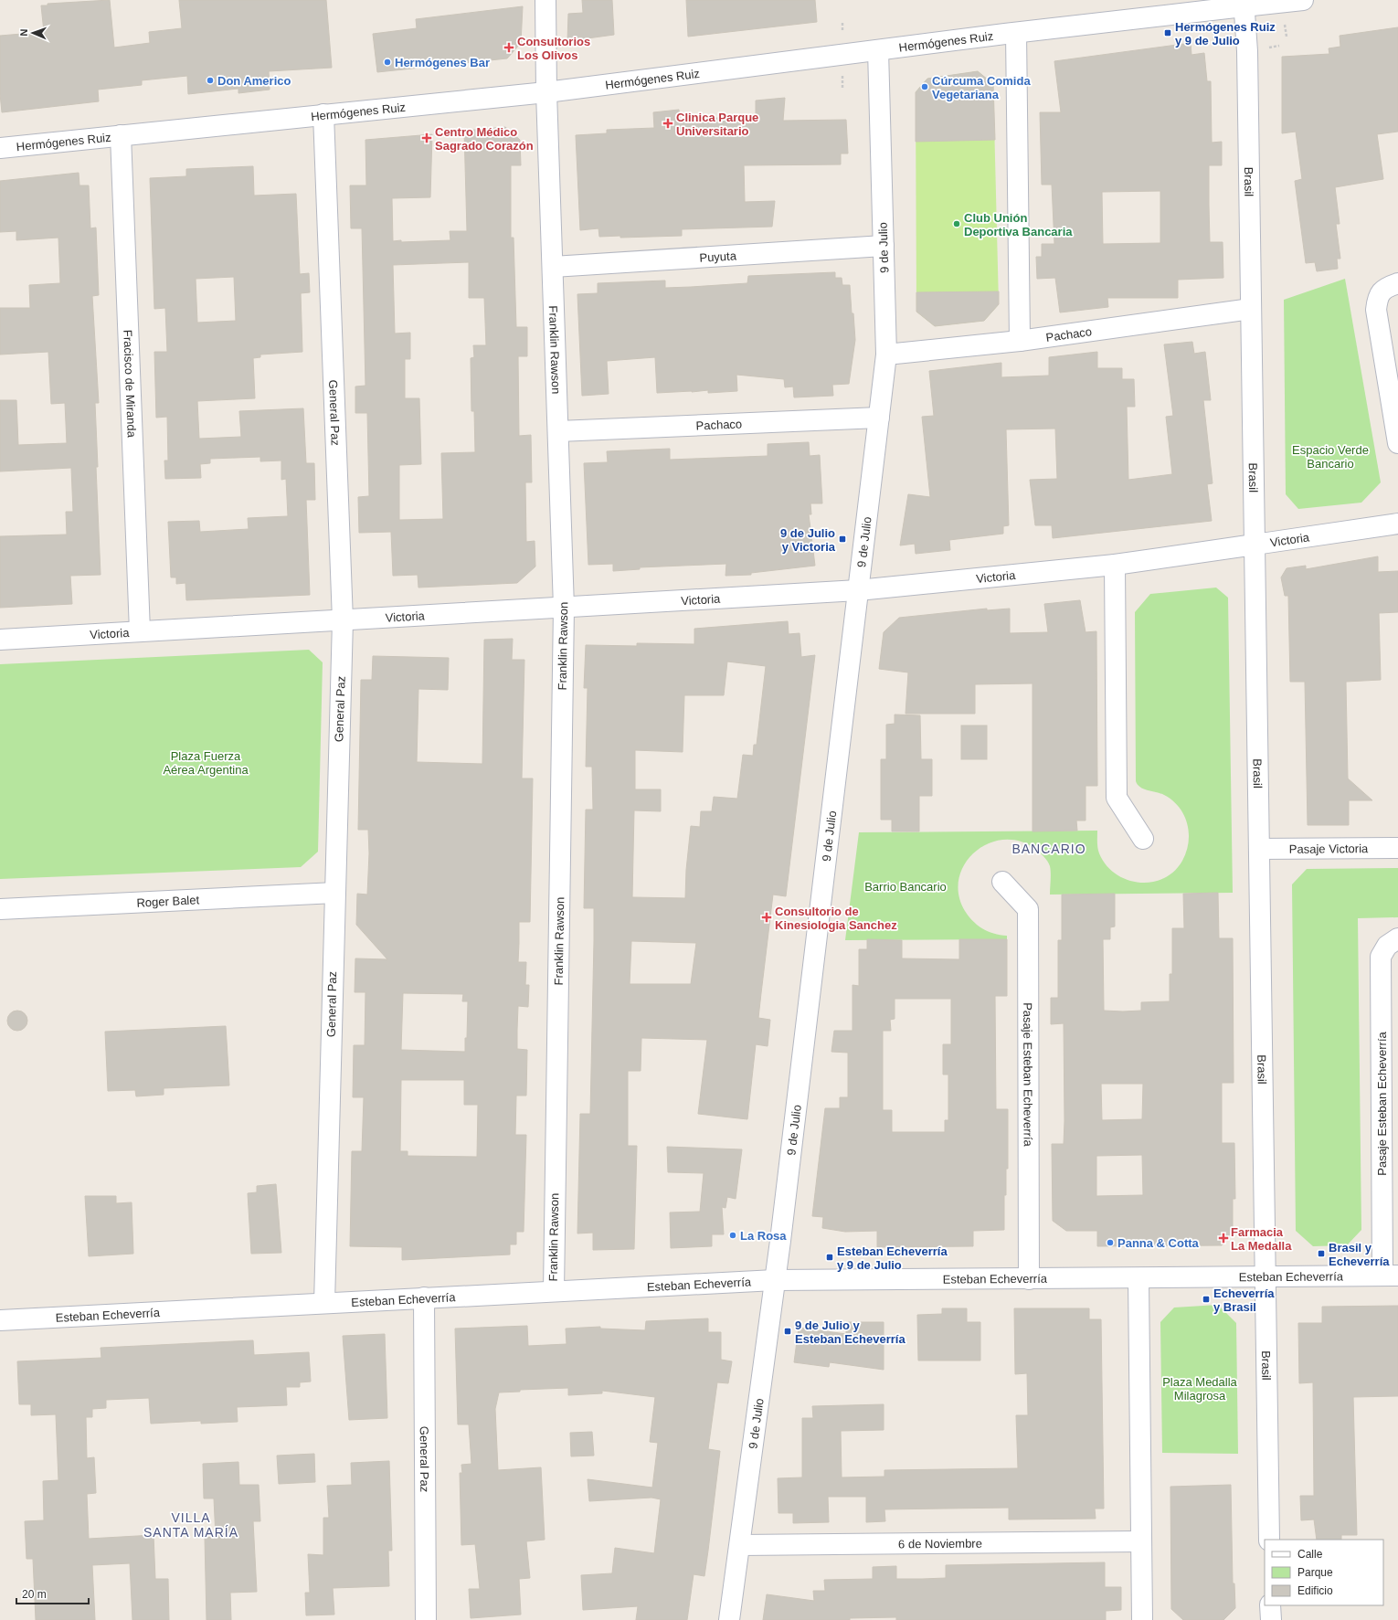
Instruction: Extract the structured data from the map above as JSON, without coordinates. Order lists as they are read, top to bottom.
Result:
{
  "streets": {
    "street": [
      "Hermógenes Ruiz",
      "Brasil",
      "9 de Julio",
      "Puyuta",
      "Pachaco",
      "Franklin Rawson",
      "Fracisco de Miranda",
      "General Paz",
      "Victoria",
      "Pasaje Victoria",
      "Roger Balet",
      "Pasaje Esteban Echeverría",
      "Esteban Echeverría",
      "6 de Noviembre"
    ]
  },
  "crossings": [
    ["Hermógenes Ruiz", "Brasil"],
    ["Hermógenes Ruiz", "9 de Julio"],
    ["Hermógenes Ruiz", "Franklin Rawson"],
    ["Hermógenes Ruiz", "Fracisco de Miranda"],
    ["Hermógenes Ruiz", "General Paz"],
    ["Brasil", "Pachaco"],
    ["Brasil", "Victoria"],
    ["Brasil", "Pasaje Victoria"],
    ["Brasil", "Esteban Echeverría"],
    ["9 de Julio", "Puyuta"],
    ["9 de Julio", "Pachaco"],
    ["9 de Julio", "Victoria"],
    ["9 de Julio", "Esteban Echeverría"],
    ["9 de Julio", "6 de Noviembre"],
    ["Puyuta", "Franklin Rawson"],
    ["Pachaco", "Franklin Rawson"],
    ["Franklin Rawson", "Victoria"],
    ["Franklin Rawson", "Esteban Echeverría"],
    ["Fracisco de Miranda", "Victoria"],
    ["General Paz", "Victoria"],
    ["General Paz", "Roger Balet"],
    ["General Paz", "Esteban Echeverría"],
    ["Pasaje Esteban Echeverría", "Esteban Echeverría"]
  ],
  "districts": ["BANCARIO", "VILLA SANTA MARÍA"],
  "parks": [
    "Espacio Verde Bancario",
    "Plaza Fuerza Aérea Argentina",
    "Barrio Bancario",
    "Plaza Medalla Milagrosa"
  ],
  "places": {
    "transit": [
      "Hermógenes Ruiz y 9 de Julio",
      "9 de Julio y Victoria",
      "Brasil y Echeverría",
      "Esteban Echeverría y 9 de Julio",
      "Echeverría y Brasil",
      "9 de Julio y Esteban Echeverría"
    ],
    "health": [
      "Consultorios Los Olivos",
      "Clinica Parque Universitario",
      "Centro Médico Sagrado Corazón",
      "Consultorio de Kinesiologia Sanchez",
      "Farmacia La Medalla"
    ],
    "other": [
      "Hermógenes Bar",
      "Don Americo",
      "Cúrcuma Comida Vegetariana",
      "Club Unión Deportiva Bancaria",
      "La Rosa",
      "Panna & Cotta"
    ]
  },
  "legend": ["Calle", "Parque", "Edificio"],
  "scale_bar": "20 m",
  "north": "left"
}
